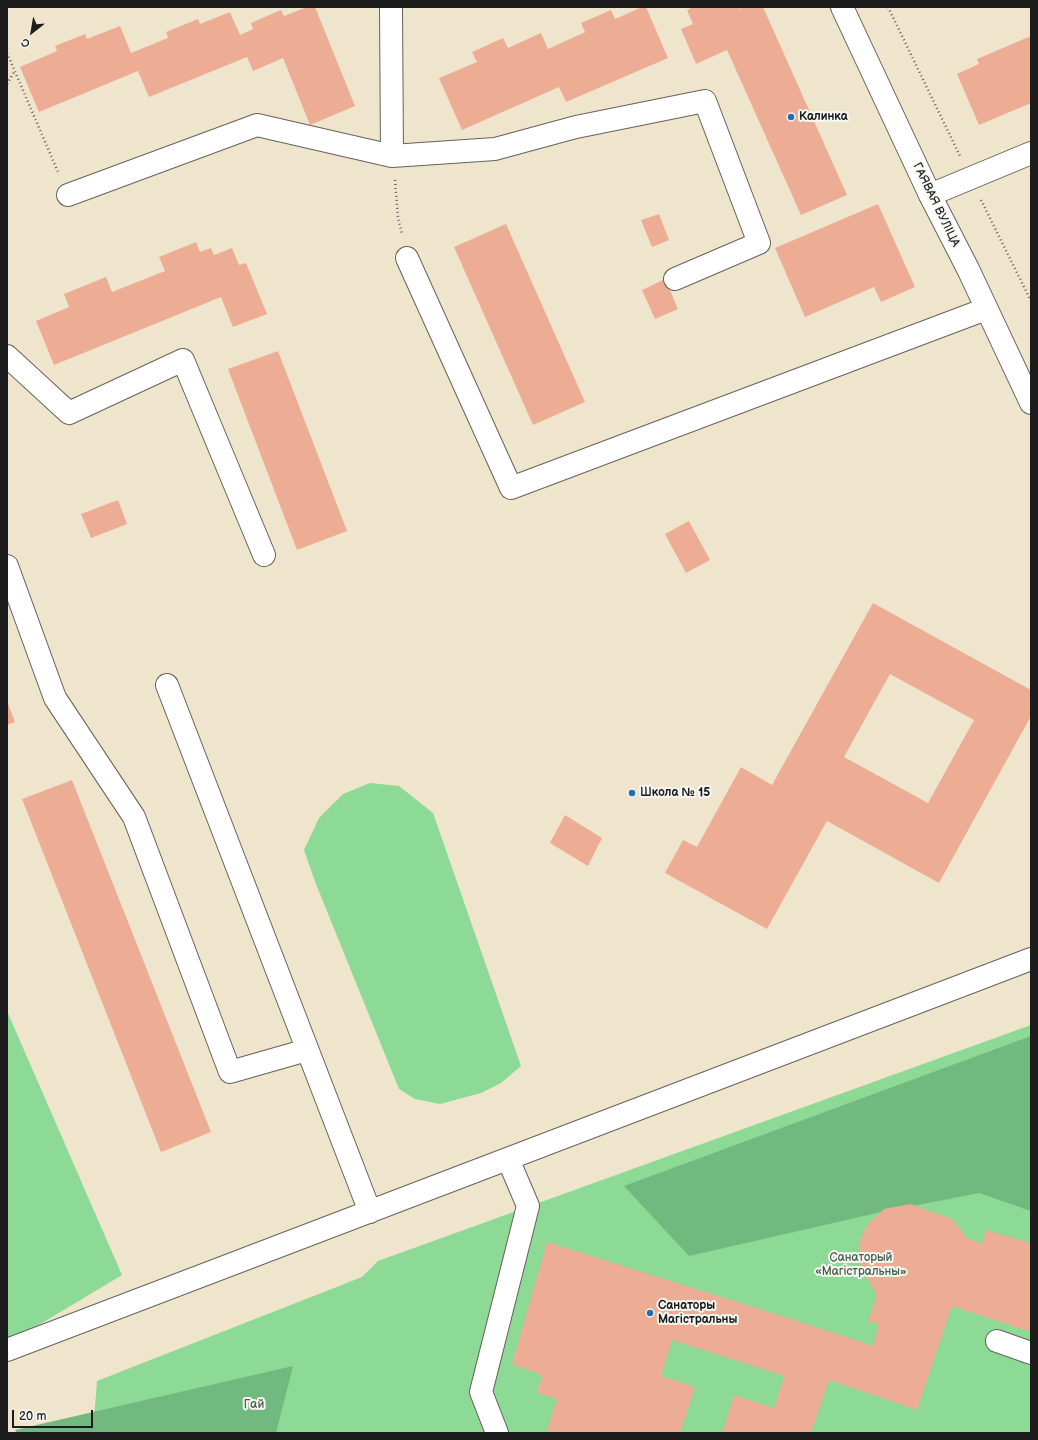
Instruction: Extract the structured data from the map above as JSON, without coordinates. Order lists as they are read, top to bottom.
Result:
{
  "streets": {
    "street": ["ГАЯВАЯ ВУЛІЦА"]
  },
  "parks": ["Санаторый «Магістральны»", "Гай"],
  "places": ["Калинка", "Школа № 15", "Санаторы Магістральны"],
  "scale_bar": "20 m",
  "north": "bottom left"
}
